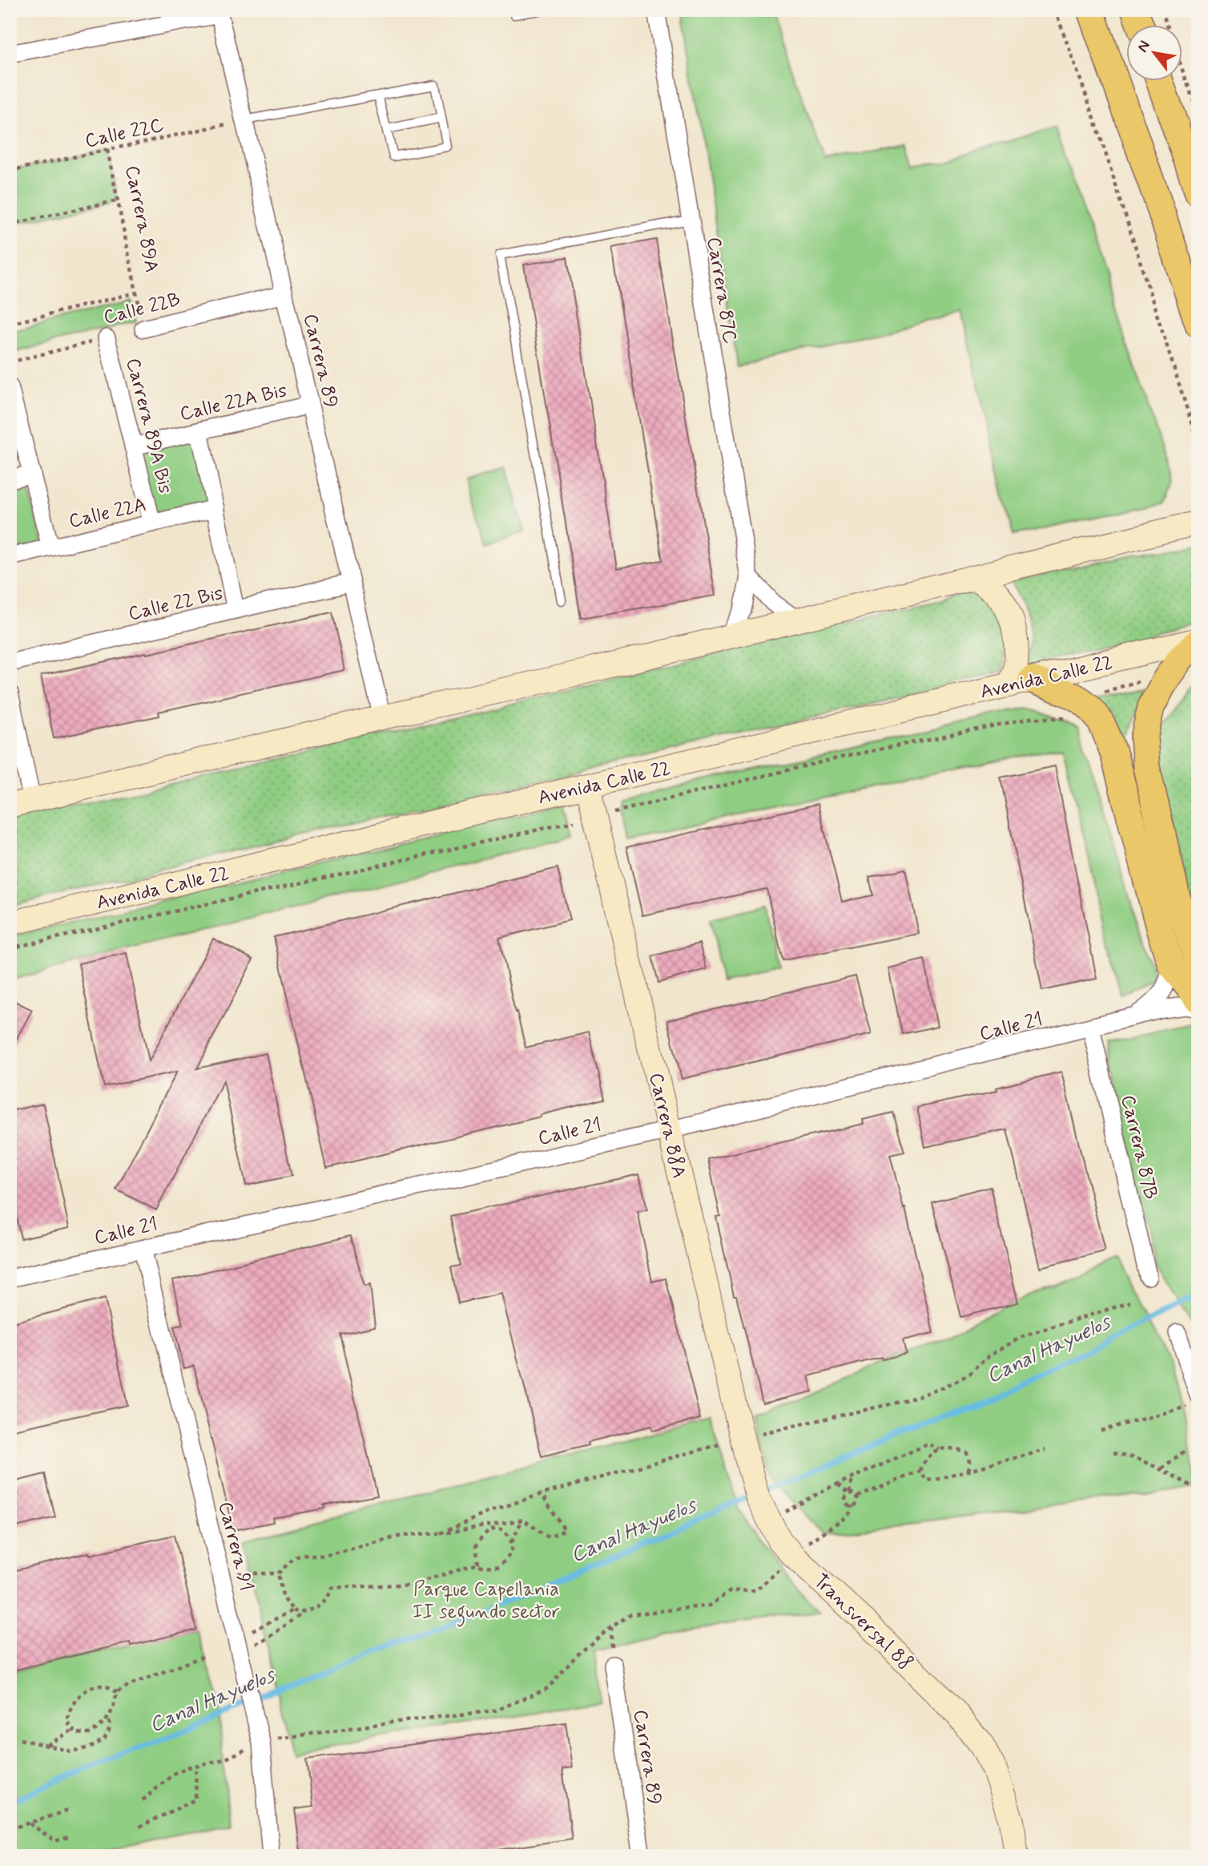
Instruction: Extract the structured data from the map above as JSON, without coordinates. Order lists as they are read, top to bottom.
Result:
{
  "streets": {
    "main road": ["Avenida Calle 22", "Carrera 88A", "Transversal 88"],
    "street": [
      "Carrera 87C",
      "Calle 22B",
      "Carrera 89",
      "Calle 22A Bis",
      "Carrera 89A Bis",
      "Calle 22A",
      "Calle 22 Bis",
      "Calle 21",
      "Carrera 87B",
      "Carrera 91"
    ],
    "path": ["Calle 22C", "Carrera 89A"]
  },
  "crossings": [
    ["Calle 22C", "Carrera 89A"],
    ["Calle 22C", "Carrera 89"],
    ["Carrera 89A", "Calle 22B"],
    ["Calle 22B", "Carrera 89"],
    ["Calle 22B", "Carrera 89A Bis"],
    ["Carrera 89", "Calle 22A Bis"],
    ["Carrera 89", "Calle 22 Bis"],
    ["Calle 22A Bis", "Carrera 89A Bis"],
    ["Carrera 89A Bis", "Calle 22A"],
    ["Avenida Calle 22", "Carrera 88A"],
    ["Calle 21", "Carrera 88A"],
    ["Calle 21", "Carrera 87B"],
    ["Calle 21", "Carrera 91"],
    ["Carrera 88A", "Transversal 88"]
  ],
  "water": ["Canal Hayuelos"],
  "parks": ["Parque Capellania II segundo sector"],
  "north": "top left"
}
